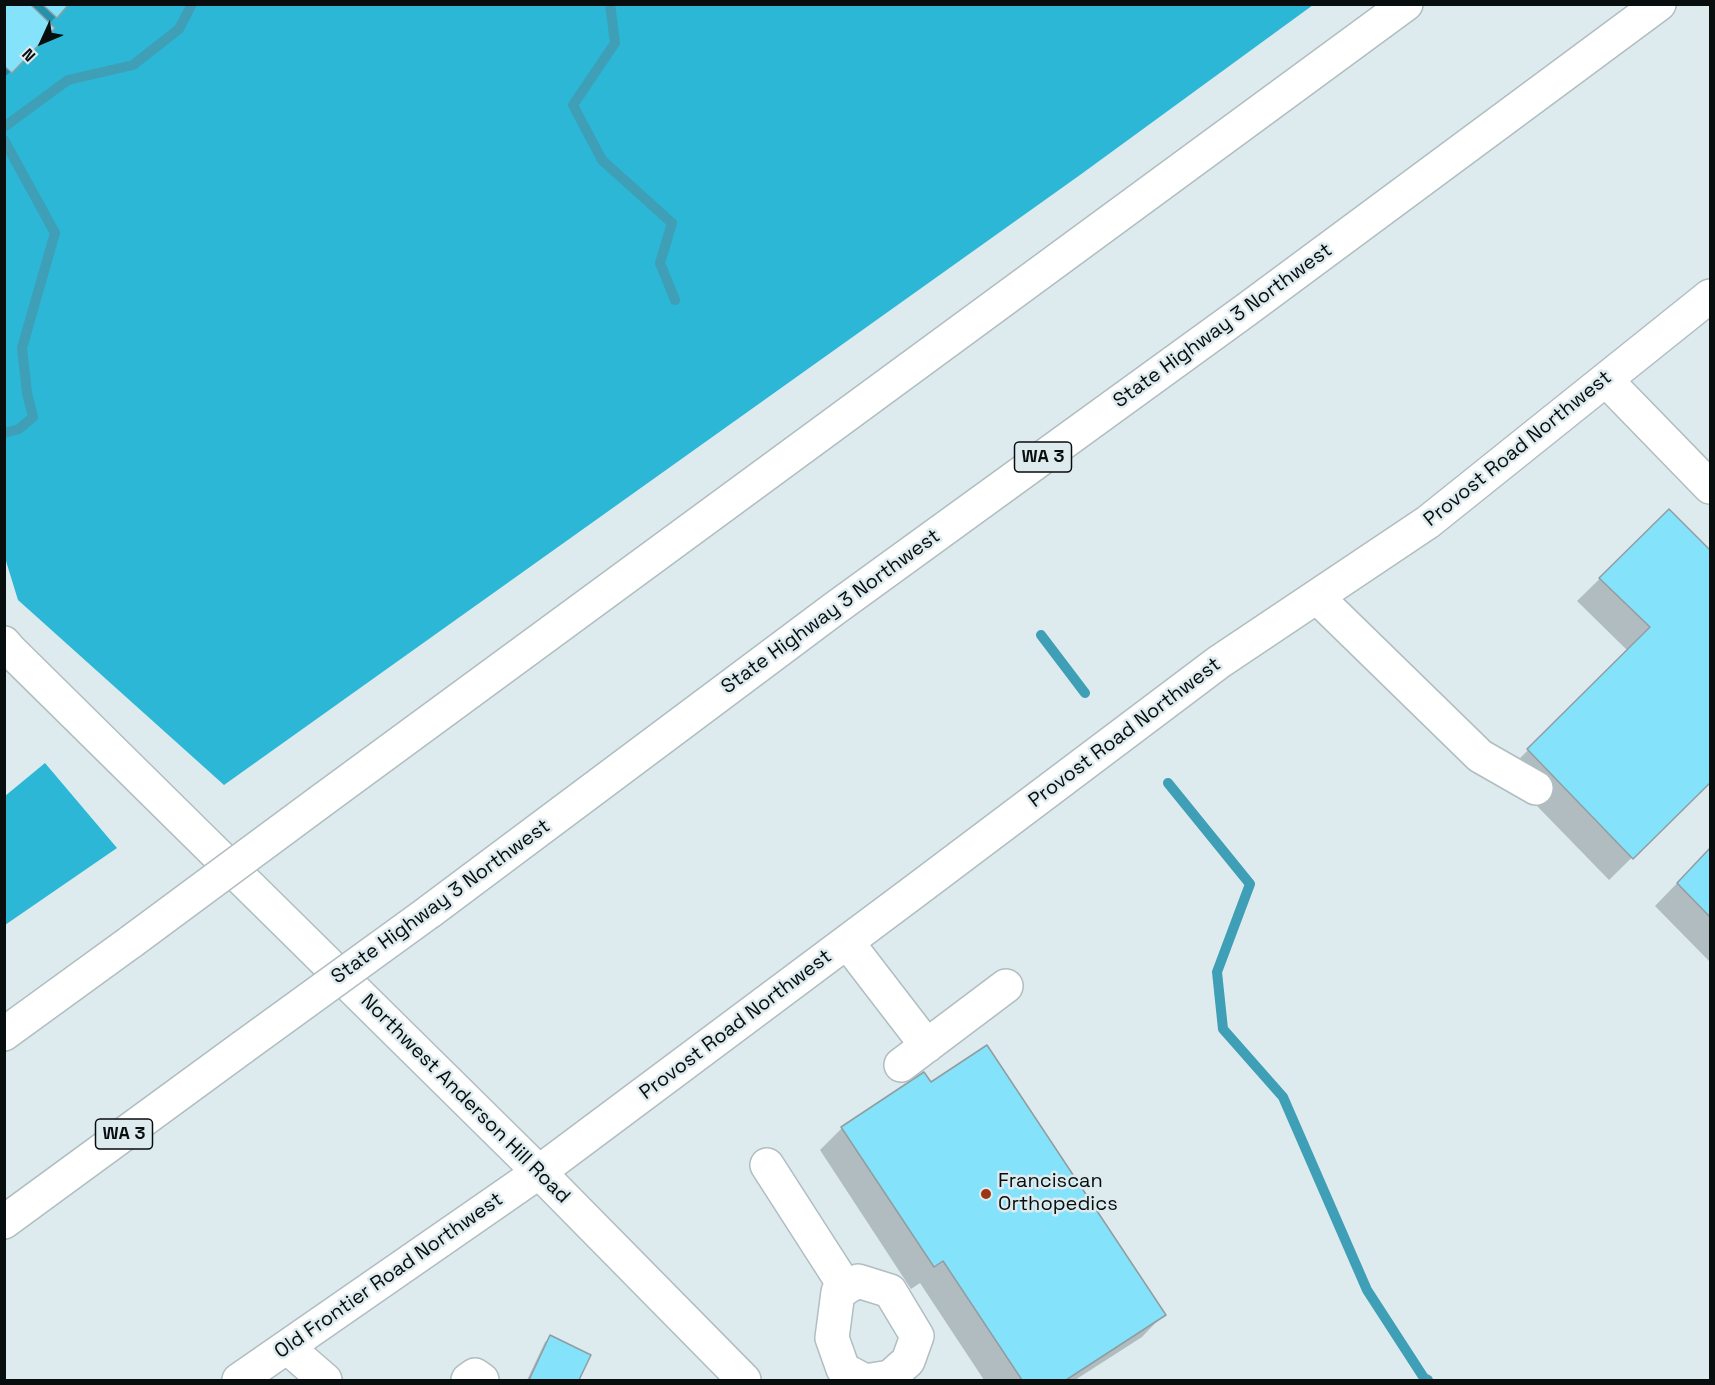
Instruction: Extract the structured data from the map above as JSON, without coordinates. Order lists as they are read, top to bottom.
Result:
{
  "streets": {
    "main road": [
      "State Highway 3 Northwest",
      "Provost Road Northwest",
      "WA 3",
      "Northwest Anderson Hill Road",
      "Old Frontier Road Northwest"
    ]
  },
  "crossings": [
    ["Provost Road Northwest", "Northwest Anderson Hill Road"],
    ["Provost Road Northwest", "Old Frontier Road Northwest"],
    ["Northwest Anderson Hill Road", "Old Frontier Road Northwest"]
  ],
  "places": ["Franciscan Orthopedics"],
  "north": "bottom left"
}
